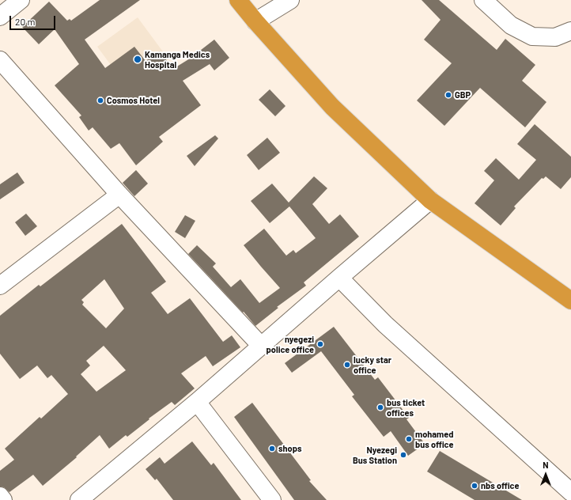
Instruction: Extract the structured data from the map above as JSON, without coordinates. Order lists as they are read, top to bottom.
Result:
{
  "places": [
    "Kamanga Medics Hospital",
    "GBP",
    "Cosmos Hotel",
    "nyegezi police office",
    "lucky star office",
    "bus ticket offices",
    "mohamed bus office",
    "shops",
    "Nyezegi Bus Station",
    "nbs office"
  ],
  "scale_bar": "20 m",
  "north": "top"
}
